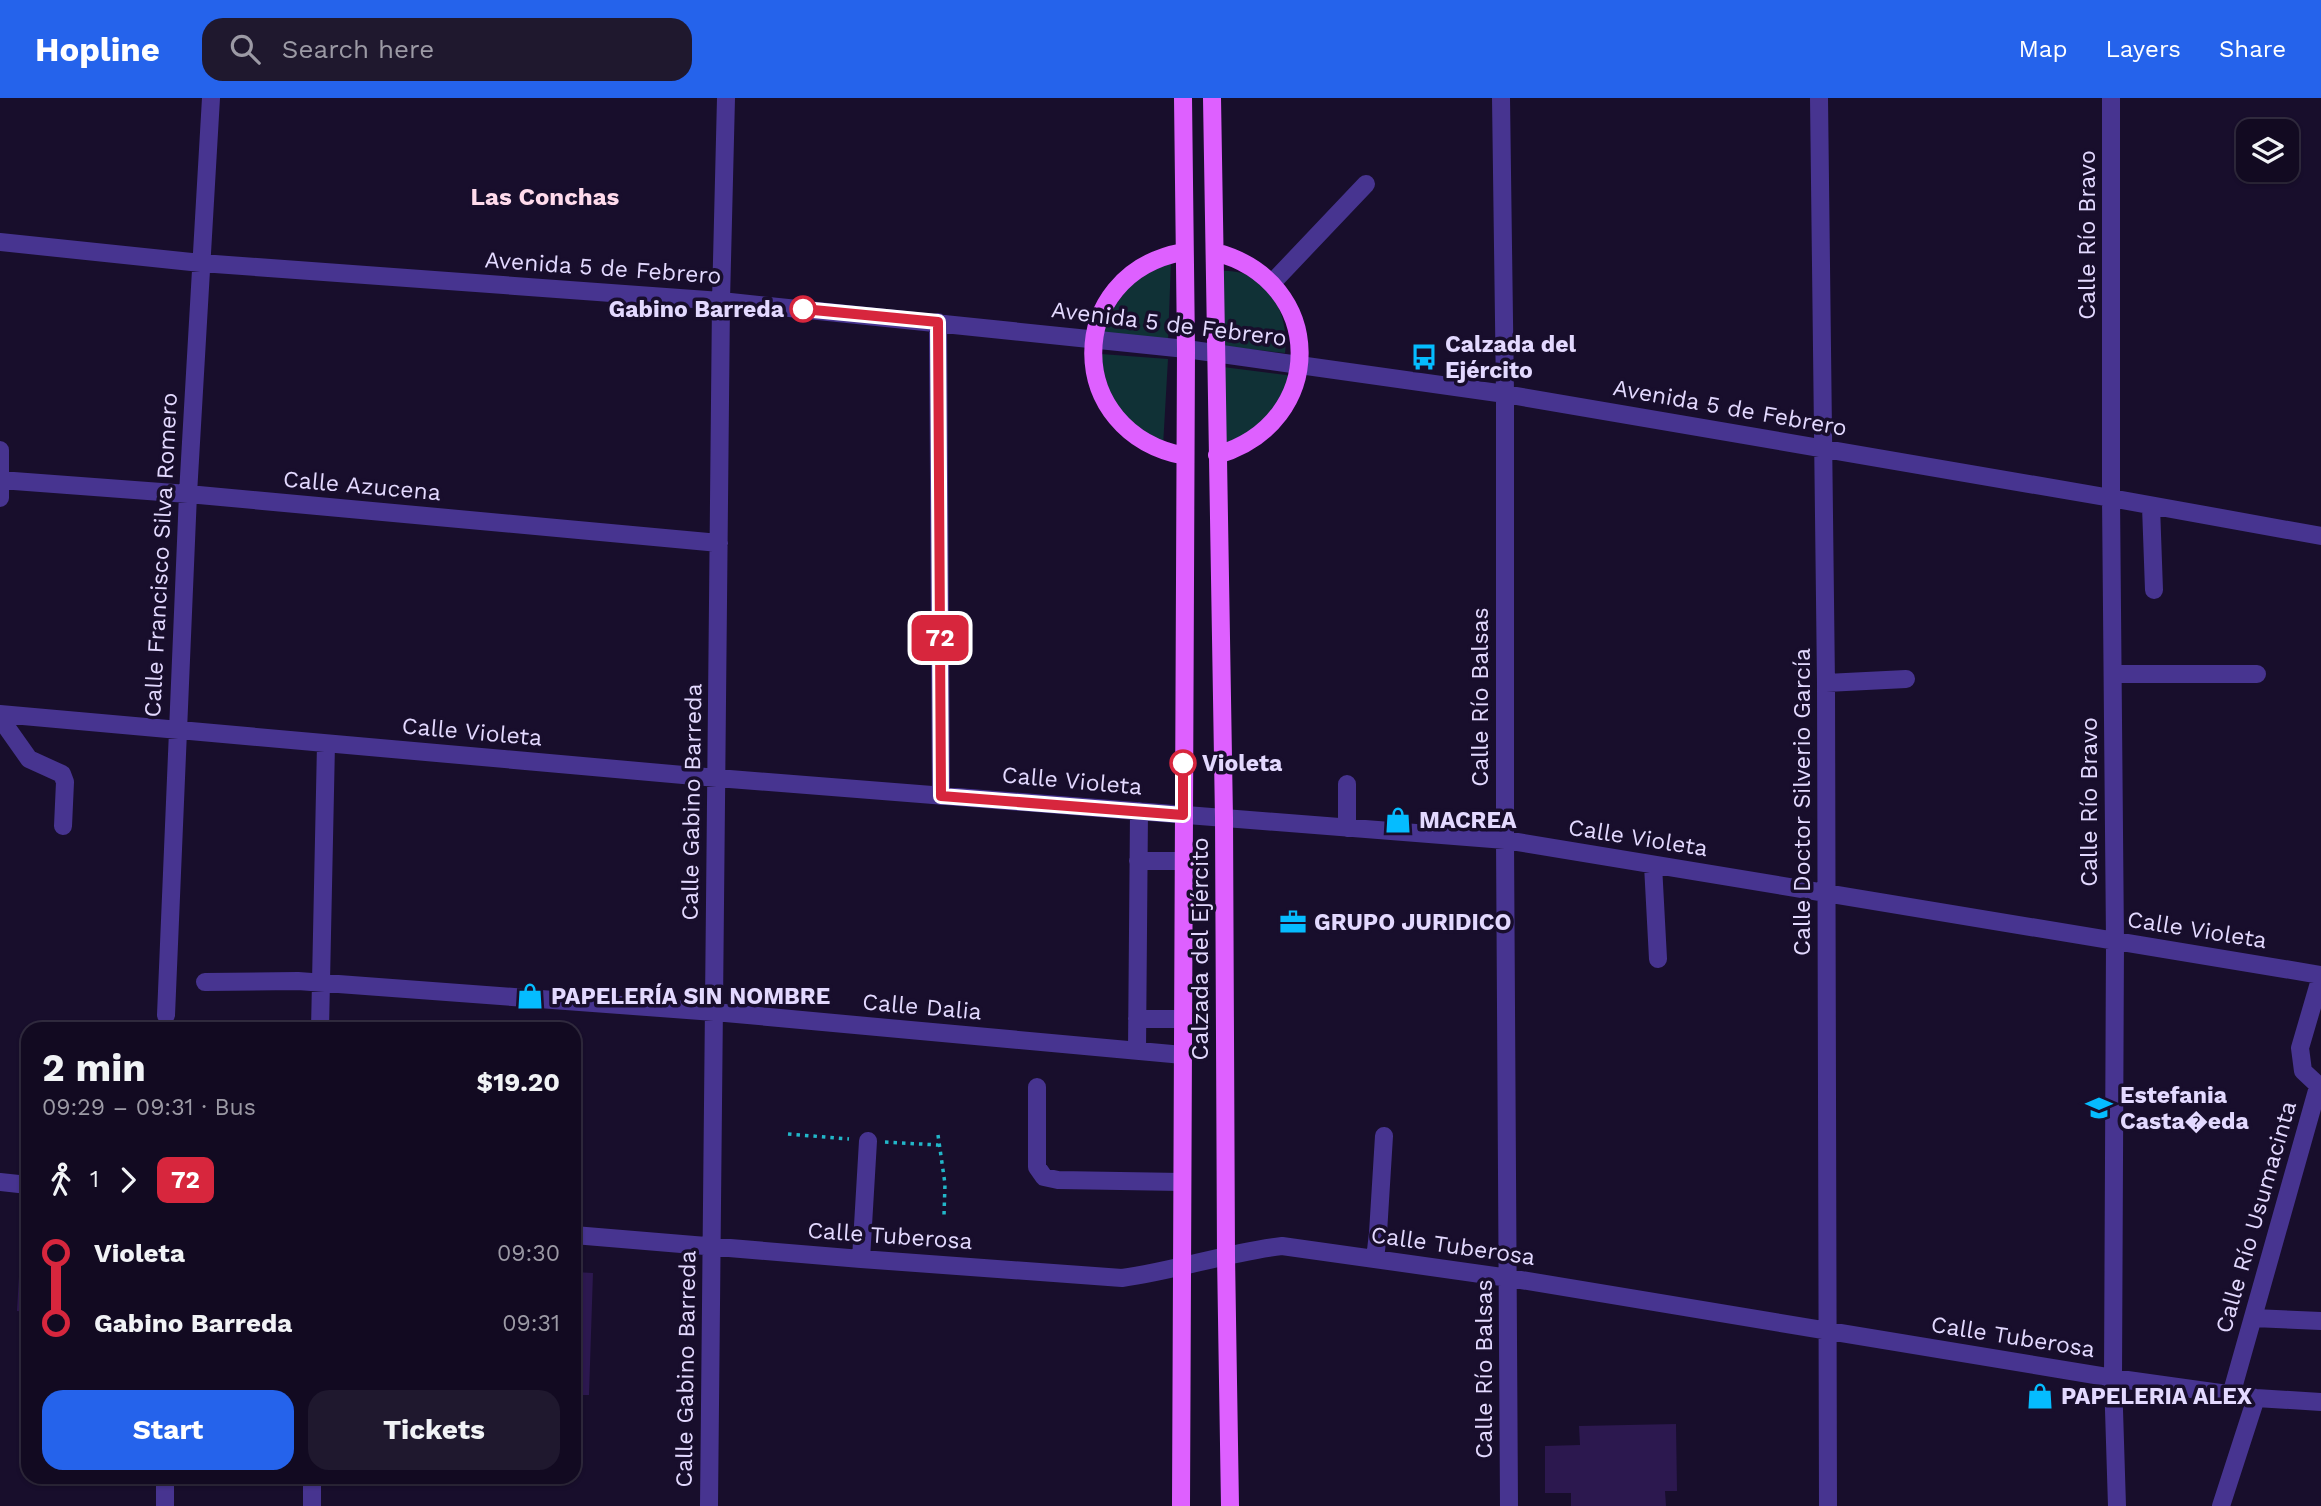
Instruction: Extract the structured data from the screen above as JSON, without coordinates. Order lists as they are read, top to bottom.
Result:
{
  "streets": {
    "main road": ["Calzada del Ejército"],
    "street": [
      "Calle Río Bravo",
      "Avenida 5 de Febrero",
      "Calle Azucena",
      "Calle Francisco Silva Romero",
      "Calle Río Balsas",
      "Calle Violeta",
      "Calle Gabino Barreda",
      "Calle Doctor Silverio García",
      "Calle Dalia",
      "Calle Río Usumacinta",
      "Calle Tuberosa"
    ]
  },
  "crossings": [
    ["Calle Río Bravo", "Avenida 5 de Febrero"],
    ["Calle Río Bravo", "Calle Violeta"],
    ["Calle Río Bravo", "Calle Tuberosa"],
    ["Avenida 5 de Febrero", "Calle Francisco Silva Romero"],
    ["Avenida 5 de Febrero", "Calle Río Balsas"],
    ["Avenida 5 de Febrero", "Calle Gabino Barreda"],
    ["Avenida 5 de Febrero", "Calle Doctor Silverio García"],
    ["Avenida 5 de Febrero", "Calzada del Ejército"],
    ["Calle Azucena", "Calle Francisco Silva Romero"],
    ["Calle Azucena", "Calle Gabino Barreda"],
    ["Calle Francisco Silva Romero", "Calle Violeta"],
    ["Calle Río Balsas", "Calle Violeta"],
    ["Calle Río Balsas", "Calle Tuberosa"],
    ["Calle Violeta", "Calle Gabino Barreda"],
    ["Calle Violeta", "Calle Doctor Silverio García"],
    ["Calle Violeta", "Calzada del Ejército"],
    ["Calle Violeta", "Calle Río Usumacinta"],
    ["Calle Gabino Barreda", "Calle Dalia"],
    ["Calle Gabino Barreda", "Calle Tuberosa"],
    ["Calle Doctor Silverio García", "Calle Tuberosa"],
    ["Calzada del Ejército", "Calle Dalia"],
    ["Calzada del Ejército", "Calle Tuberosa"],
    ["Calle Río Usumacinta", "Calle Tuberosa"]
  ],
  "districts": ["Las Conchas"],
  "places": {
    "other": ["Gabino Barreda", "Violeta"],
    "bus stop": ["Calzada del Ejército"],
    "shop": ["MACREA", "PAPELERÍA SIN NOMBRE", "PAPELERIA ALEX"],
    "office": ["GRUPO JURIDICO"],
    "school or university": ["Estefania Casta�eda"]
  },
  "lines": ["bus line 72"],
  "page": {
    "header": "Hopline",
    "search": "Search here",
    "nav": ["Map", "Layers", "Share"],
    "on_map": "72",
    "heading": ["2 min", "09:29 – 09:31 · Bus", "$19.20"],
    "legs": ["1", "72"],
    "list": [
      {
        "name": "Violeta",
        "value": "09:30"
      },
      {
        "name": "Gabino Barreda",
        "value": "09:31"
      }
    ],
    "buttons": ["Start", "Tickets"]
  }
}
